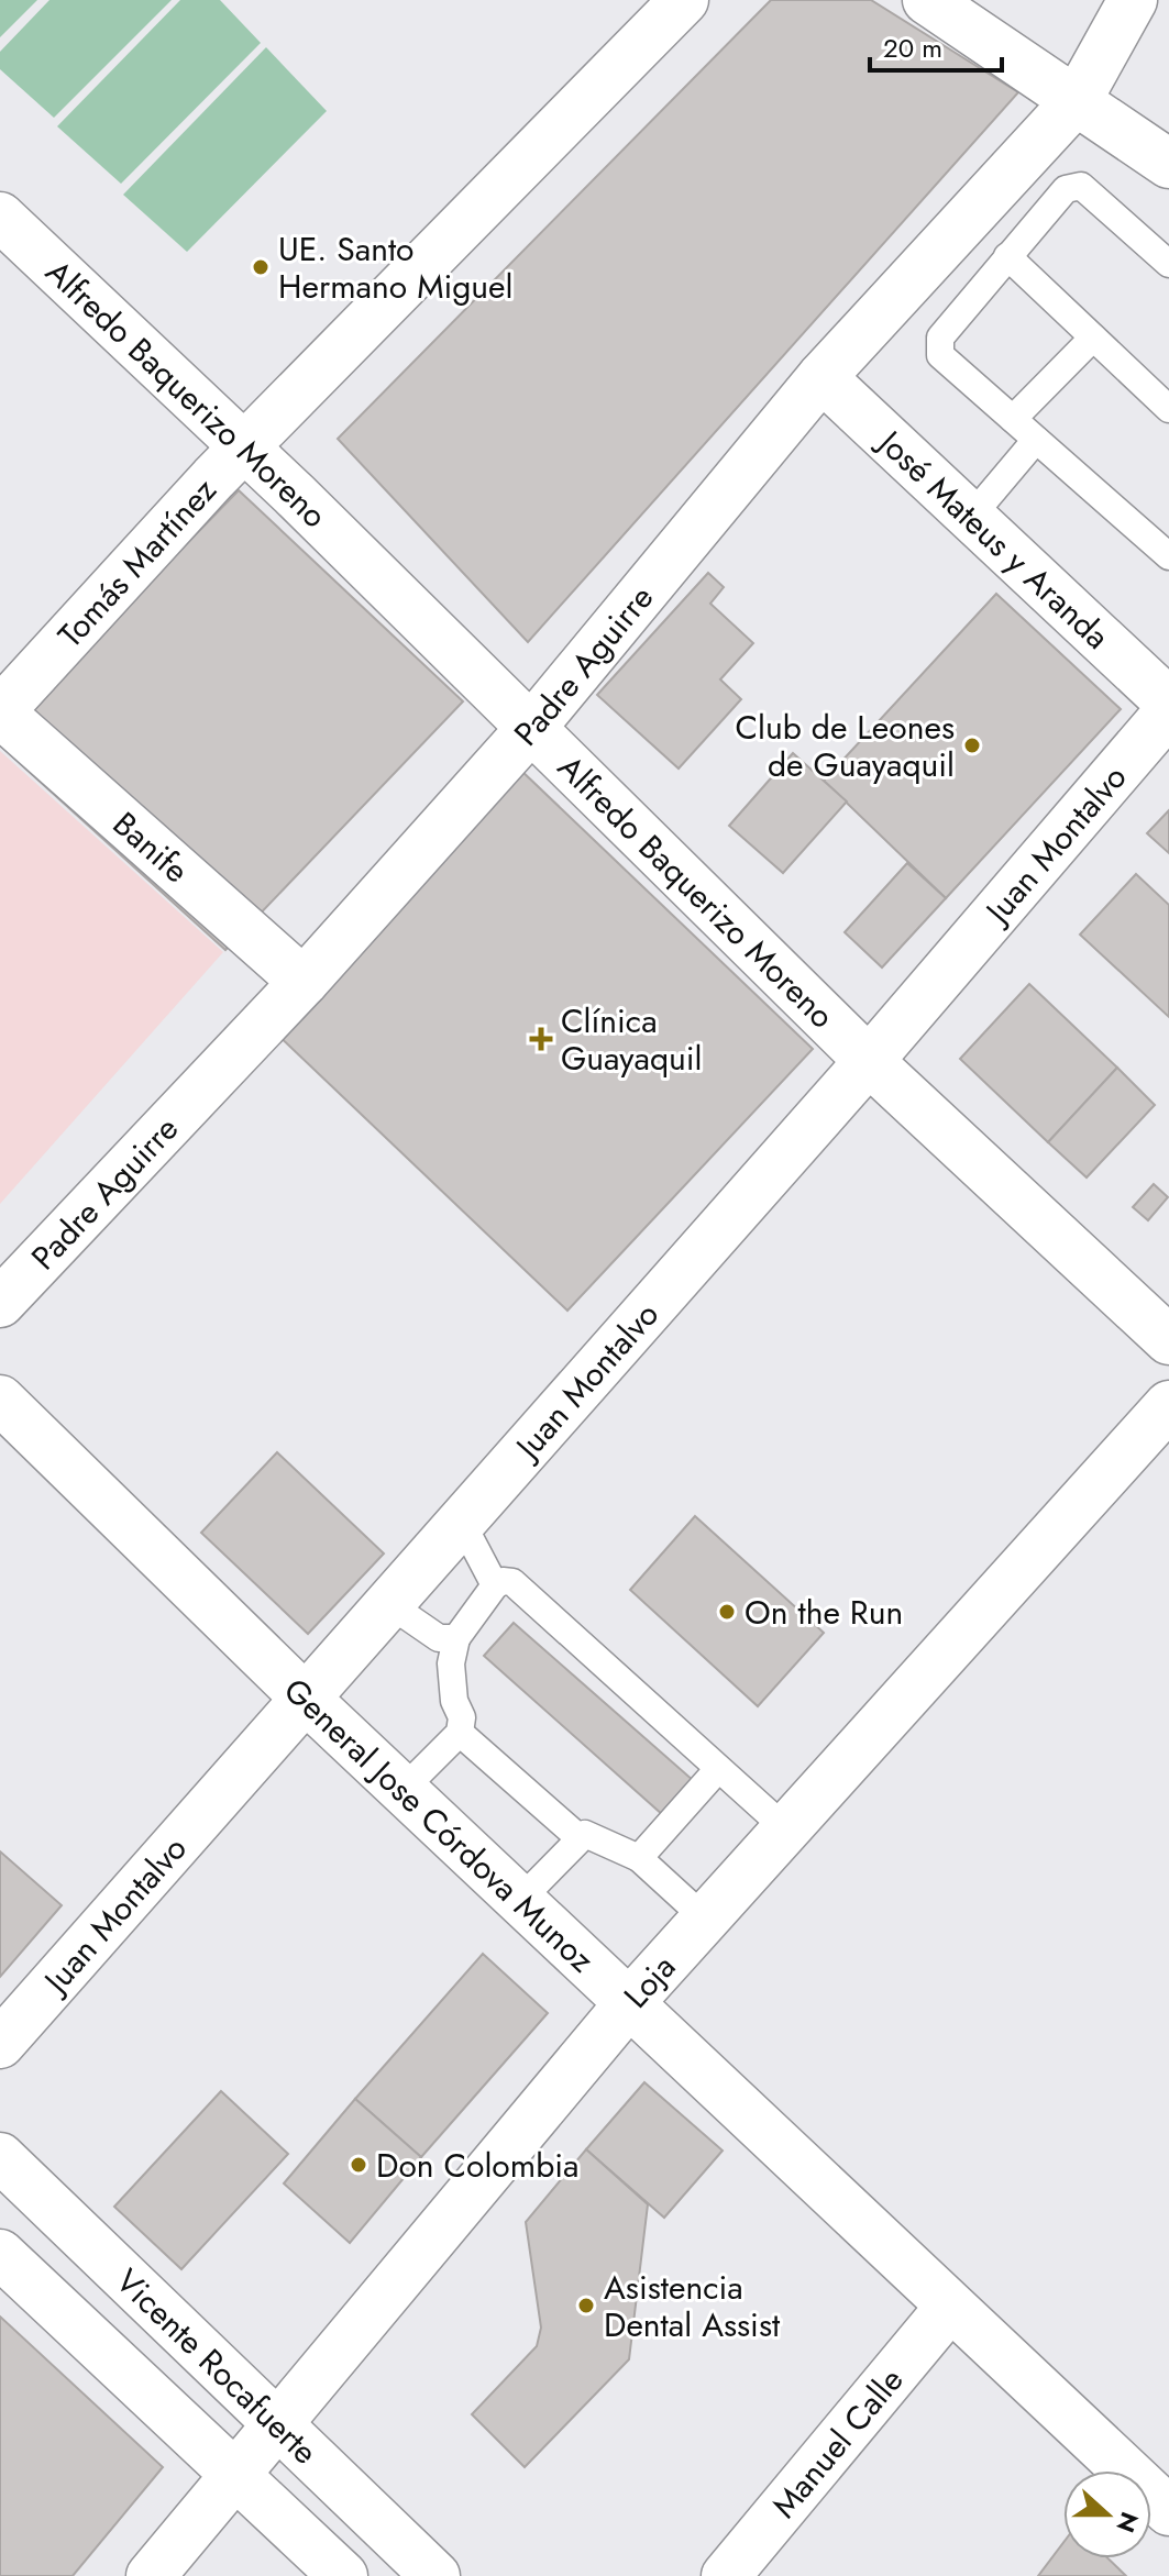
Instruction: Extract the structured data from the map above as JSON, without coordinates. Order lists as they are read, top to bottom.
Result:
{
  "streets": {
    "street": [
      "Alfredo Baquerizo Moreno",
      "José Mateus y Aranda",
      "Tomás Martínez",
      "Padre Aguirre",
      "Juan Montalvo",
      "Banife",
      "General Jose Córdova Munoz",
      "Loja",
      "Vicente Rocafuerte",
      "Manuel Calle"
    ]
  },
  "crossings": [
    ["Alfredo Baquerizo Moreno", "Tomás Martínez"],
    ["Alfredo Baquerizo Moreno", "Padre Aguirre"],
    ["Alfredo Baquerizo Moreno", "Juan Montalvo"],
    ["José Mateus y Aranda", "Padre Aguirre"],
    ["Tomás Martínez", "Banife"],
    ["Padre Aguirre", "Banife"],
    ["Juan Montalvo", "General Jose Córdova Munoz"],
    ["General Jose Córdova Munoz", "Loja"],
    ["General Jose Córdova Munoz", "Manuel Calle"],
    ["Loja", "Vicente Rocafuerte"]
  ],
  "places": {
    "other": [
      "UE. Santo Hermano Miguel",
      "Club de Leones de Guayaquil",
      "On the Run",
      "Don Colombia",
      "Asistencia Dental Assist"
    ],
    "health": ["Clínica Guayaquil"]
  },
  "scale_bar": "20 m",
  "north": "right"
}
